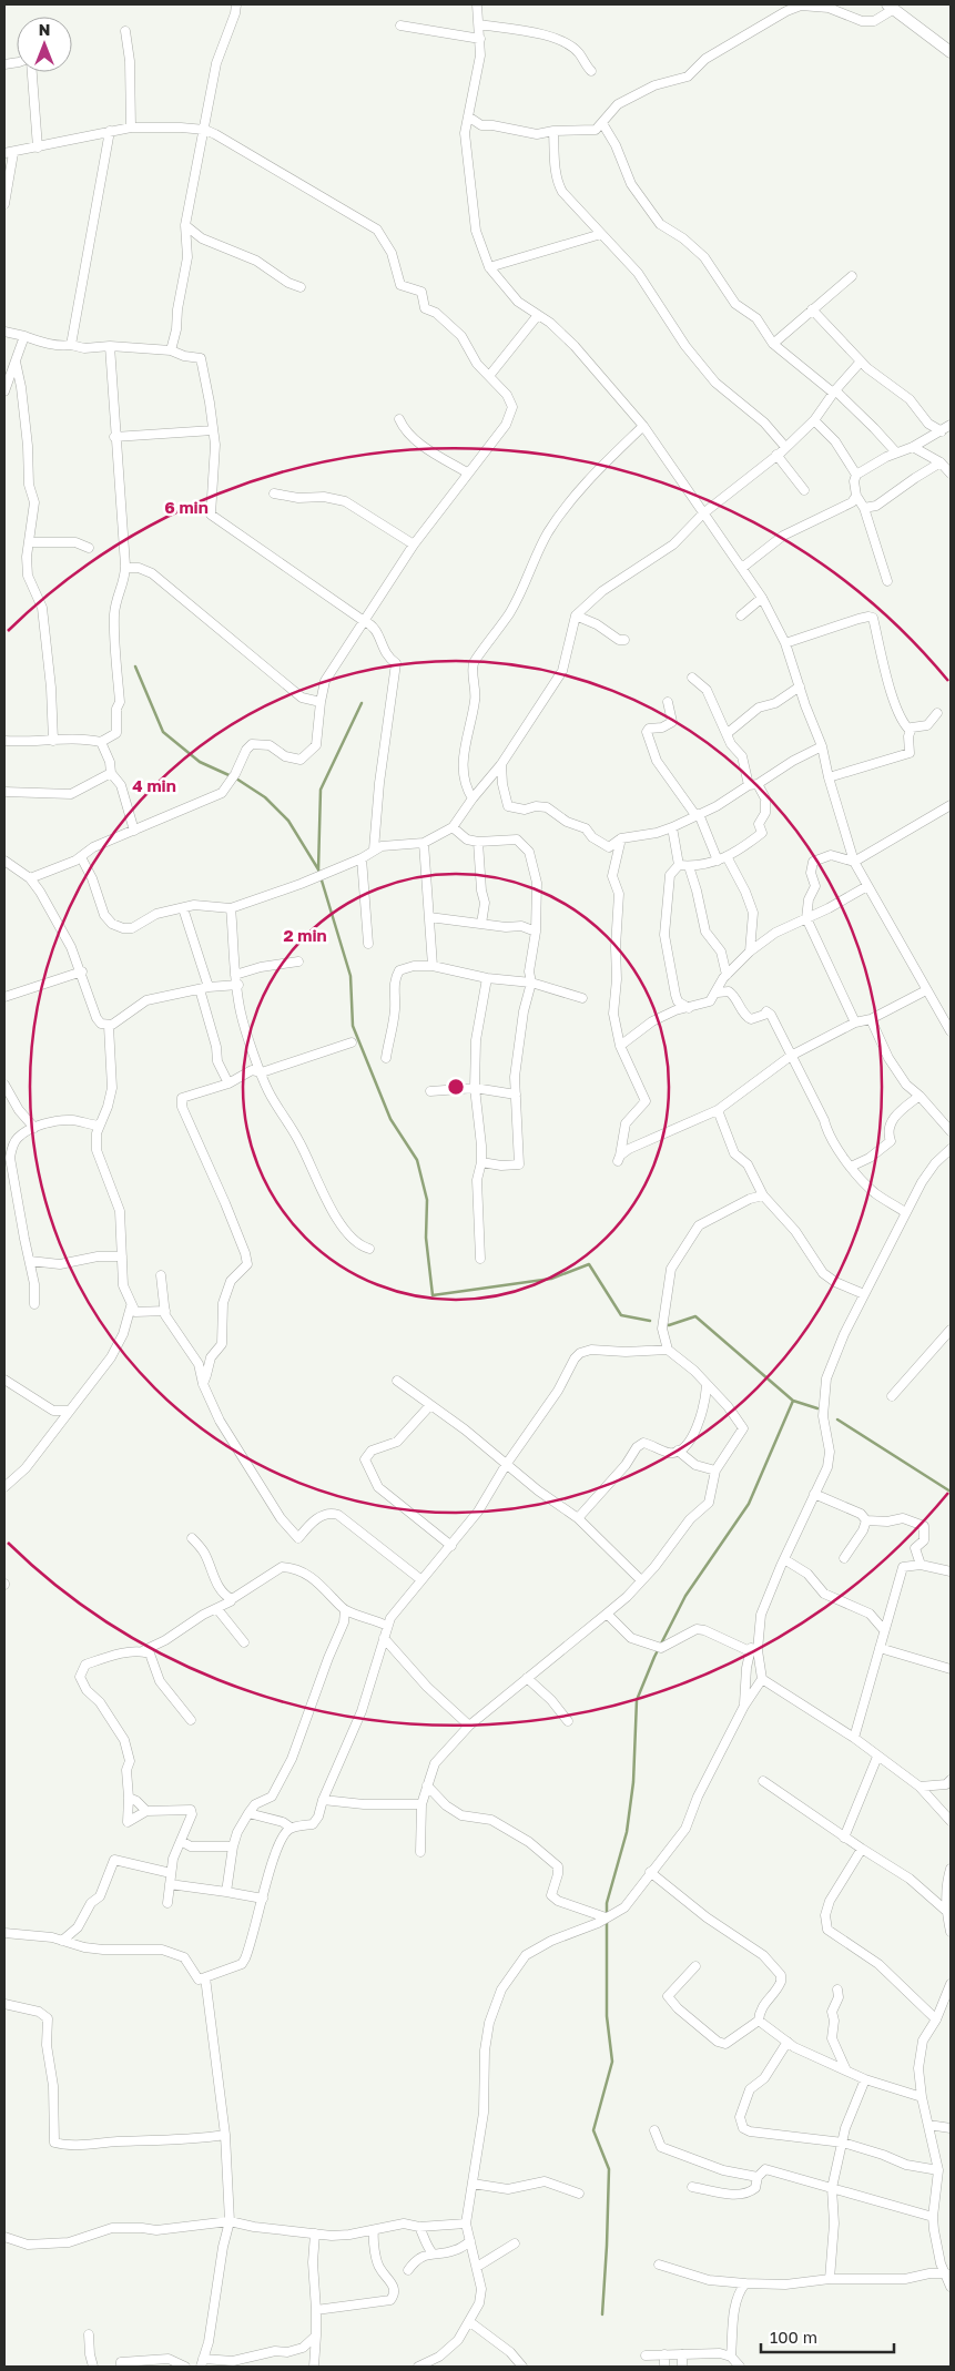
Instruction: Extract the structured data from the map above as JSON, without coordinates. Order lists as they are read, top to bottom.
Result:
{
  "scale_bar": "100 m",
  "north": "top",
  "rings": ["6 min", "4 min", "2 min"]
}
